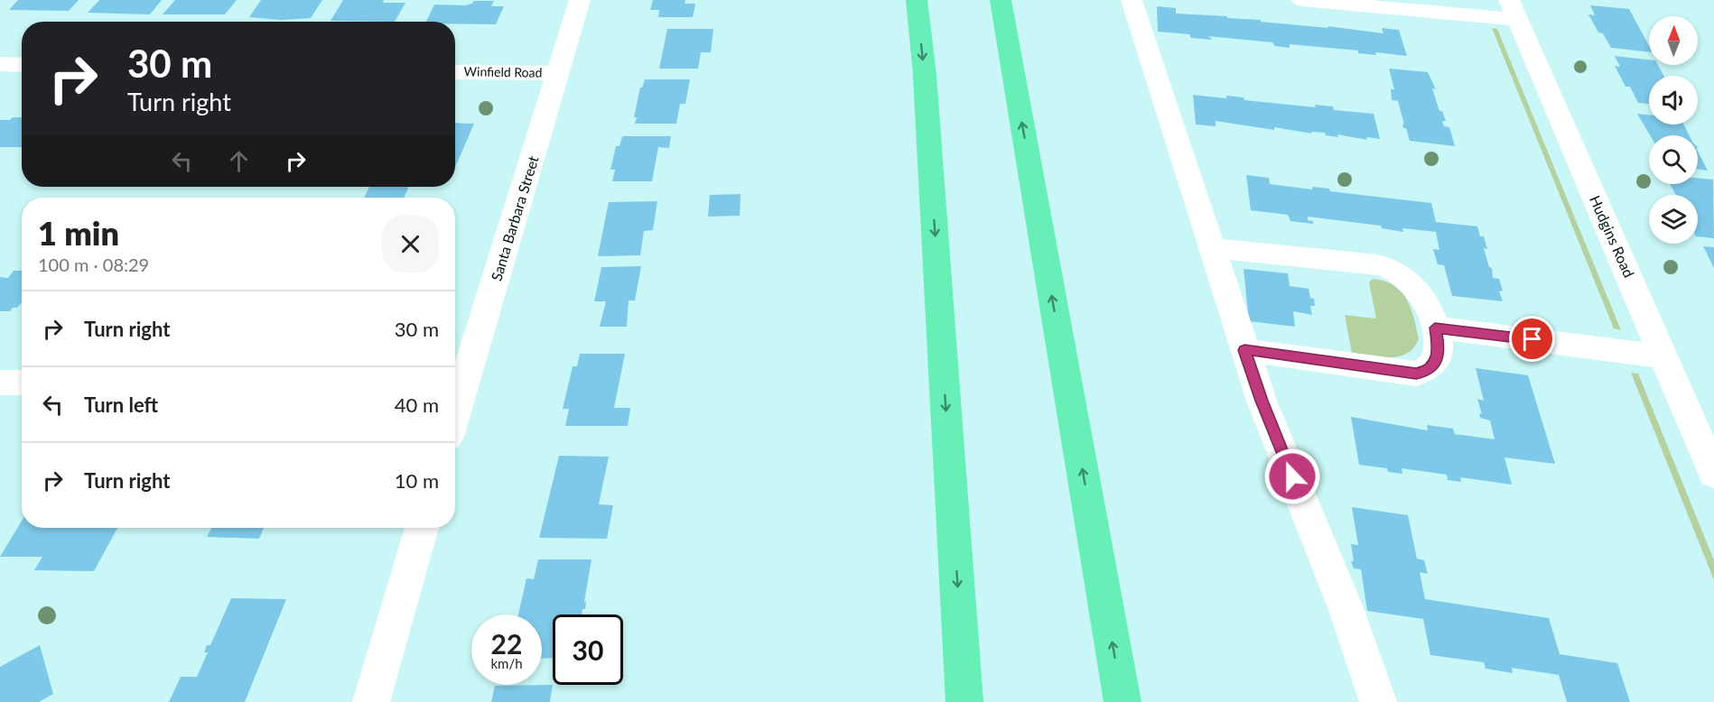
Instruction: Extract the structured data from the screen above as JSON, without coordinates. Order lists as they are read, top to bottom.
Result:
{
  "streets": {
    "street": ["Winfield Road", "Santa Barbara Street", "Hudgins Road"]
  },
  "crossings": [
    ["Winfield Road", "Santa Barbara Street"]
  ],
  "north": "top",
  "page": {
    "turn": ["30 m", "Turn right"],
    "heading": ["1 min", "100 m · 08:29"],
    "list": [
      {
        "name": "Turn right",
        "value": "30 m"
      },
      {
        "name": "Turn left",
        "value": "40 m"
      },
      {
        "name": "Turn right",
        "value": "10 m"
      }
    ],
    "speed": "22 km/h",
    "limit": "30"
  }
}
